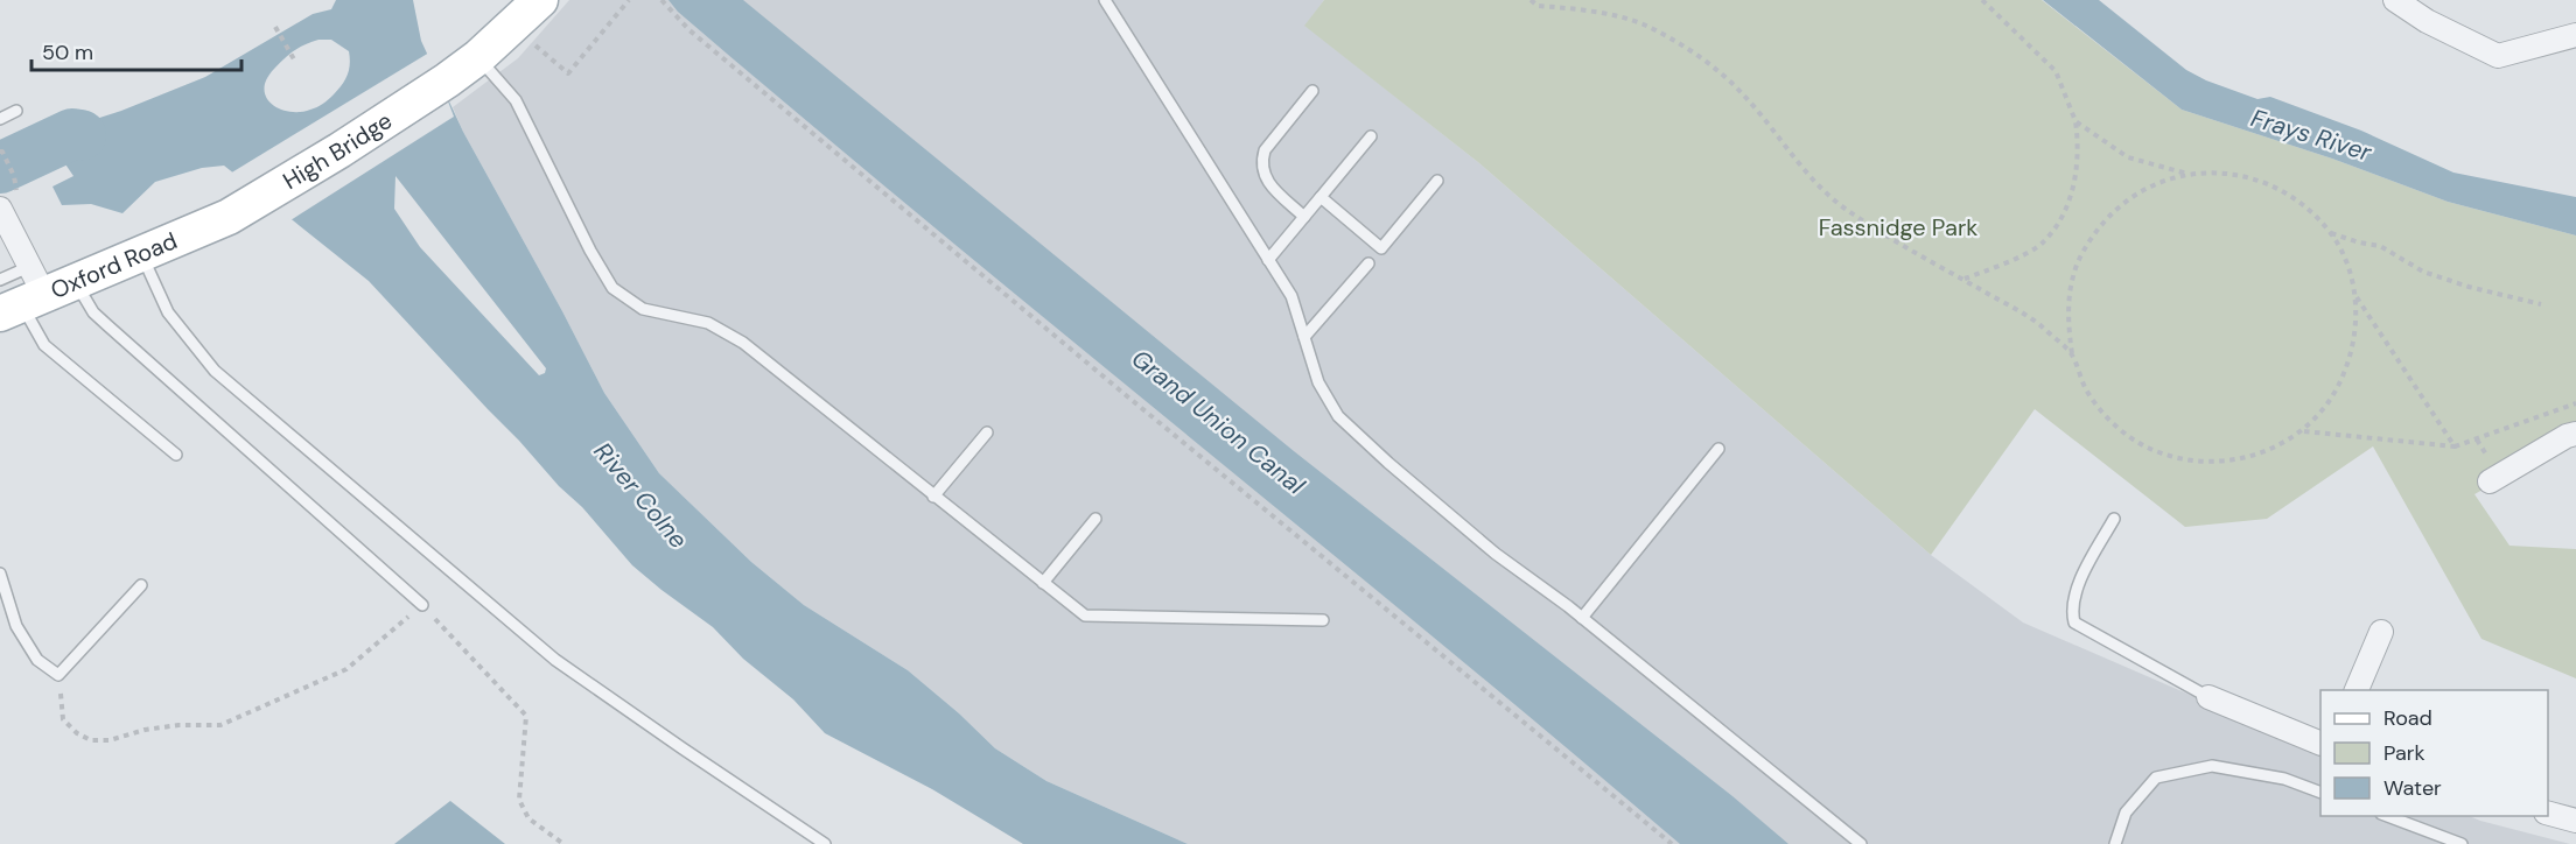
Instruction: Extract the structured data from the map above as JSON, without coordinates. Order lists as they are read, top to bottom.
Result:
{
  "streets": {
    "main road": ["High Bridge", "Oxford Road"]
  },
  "crossings": [
    ["High Bridge", "Oxford Road"]
  ],
  "water": ["Frays River", "Grand Union Canal", "River Colne"],
  "parks": ["Fassnidge Park"],
  "legend": ["Road", "Park", "Water"],
  "scale_bar": "50 m"
}
